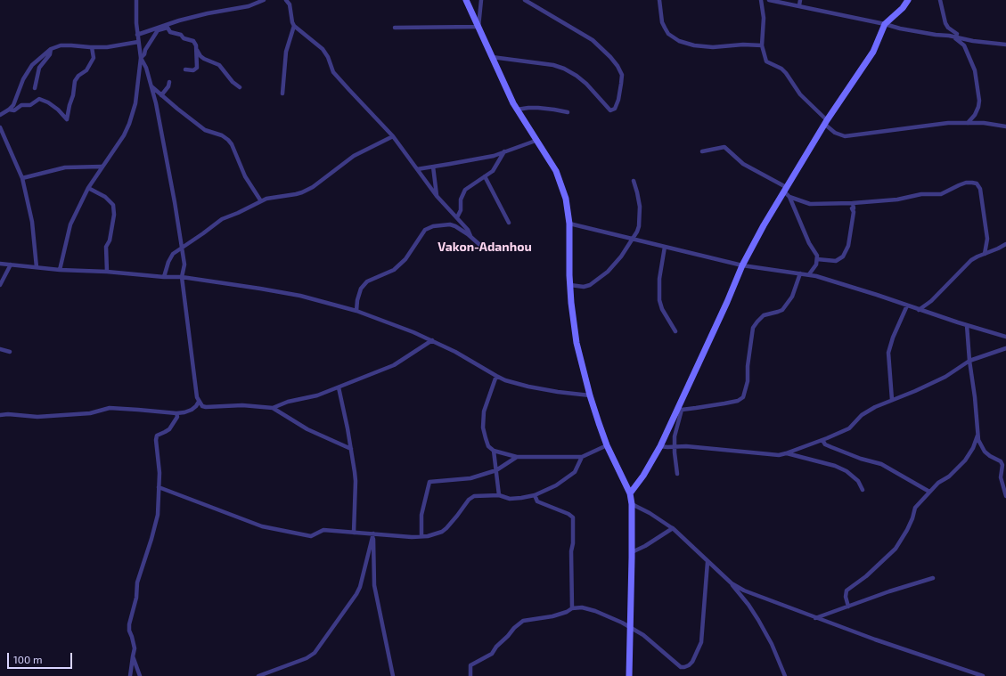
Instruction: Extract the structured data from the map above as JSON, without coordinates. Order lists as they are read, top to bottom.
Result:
{
  "districts": ["Vakon-Adanhou"],
  "scale_bar": "100 m"
}
